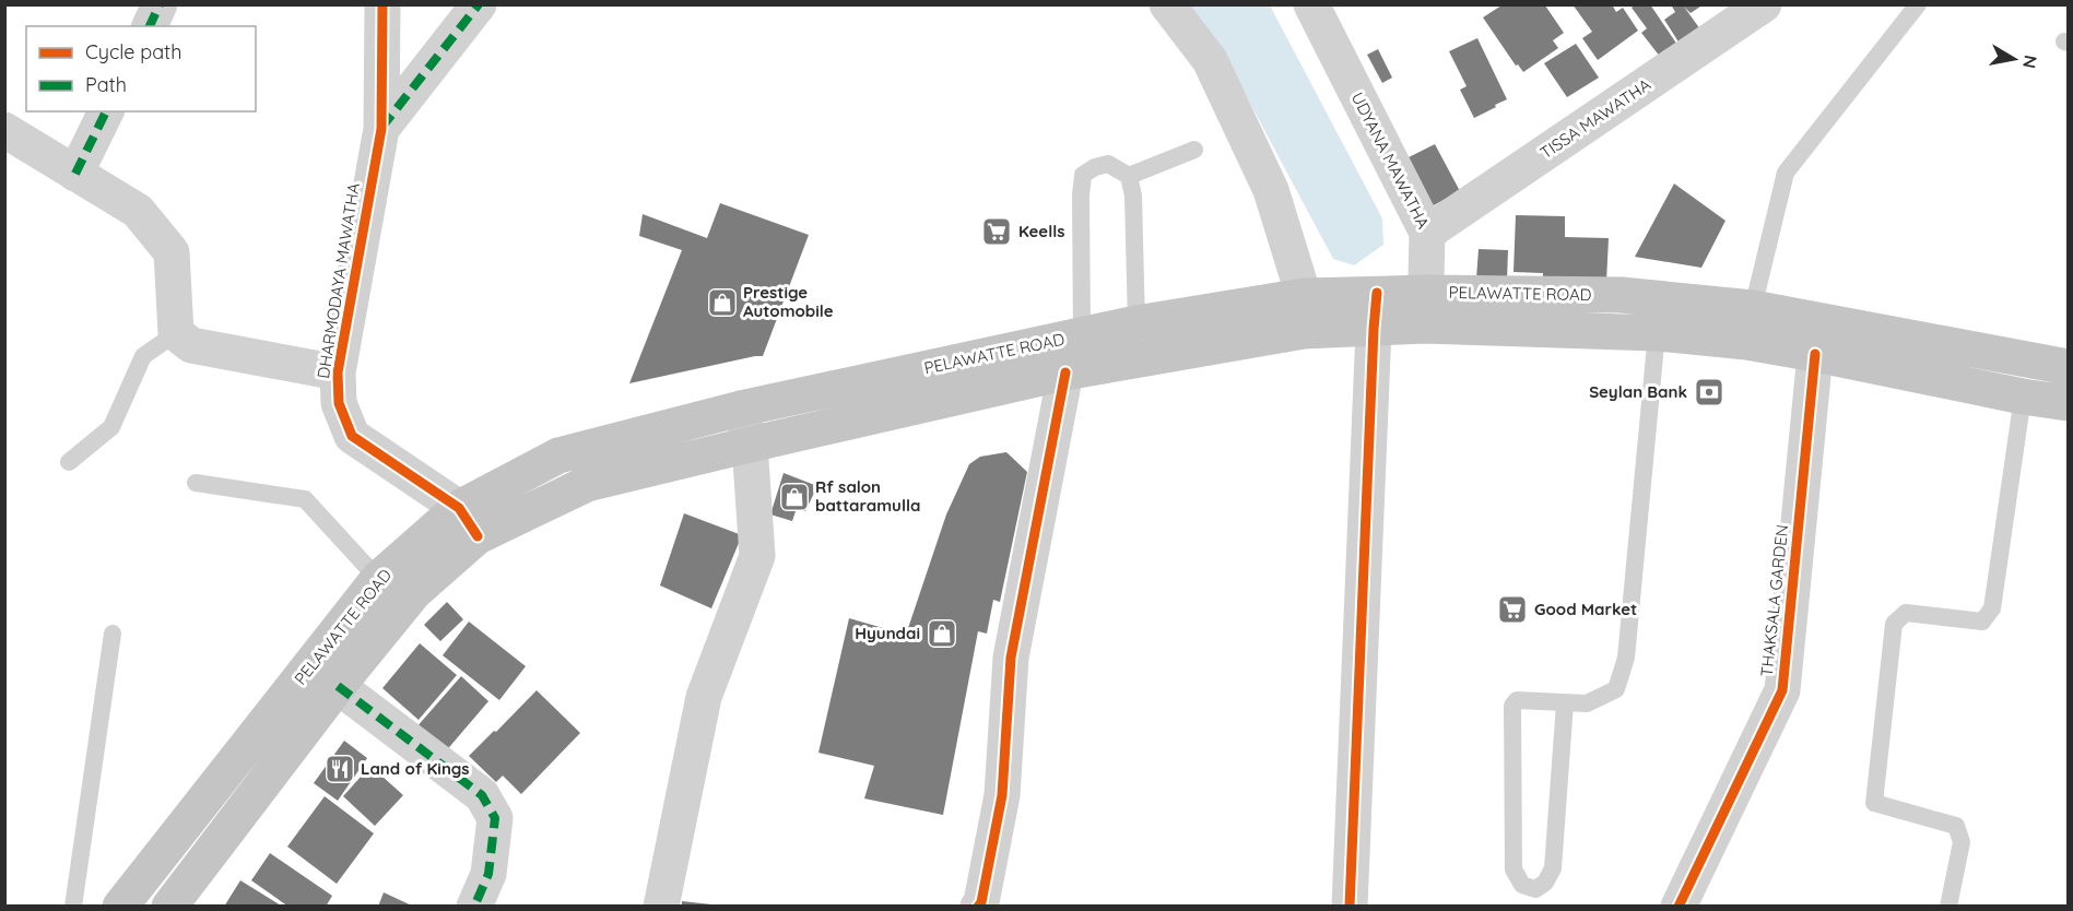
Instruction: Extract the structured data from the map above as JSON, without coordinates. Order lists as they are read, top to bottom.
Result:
{
  "streets": {
    "main road": ["PELAWATTE ROAD"],
    "street": [
      "TISSA MAWATHA",
      "UDYANA MAWATHA",
      "DHARMODAYA MAWATHA",
      "THAKSALA GARDEN"
    ]
  },
  "crossings": [
    ["TISSA MAWATHA", "UDYANA MAWATHA"],
    ["UDYANA MAWATHA", "PELAWATTE ROAD"],
    ["DHARMODAYA MAWATHA", "PELAWATTE ROAD"],
    ["PELAWATTE ROAD", "THAKSALA GARDEN"]
  ],
  "places": {
    "supermarket": ["Keells", "Good Market"],
    "shop": ["Prestige Automobile", "Rf salon battaramulla", "Hyundai"],
    "bank": ["Seylan Bank"],
    "restaurant": ["Land of Kings"]
  },
  "legend": ["Cycle path", "Path"],
  "north": "right"
}
